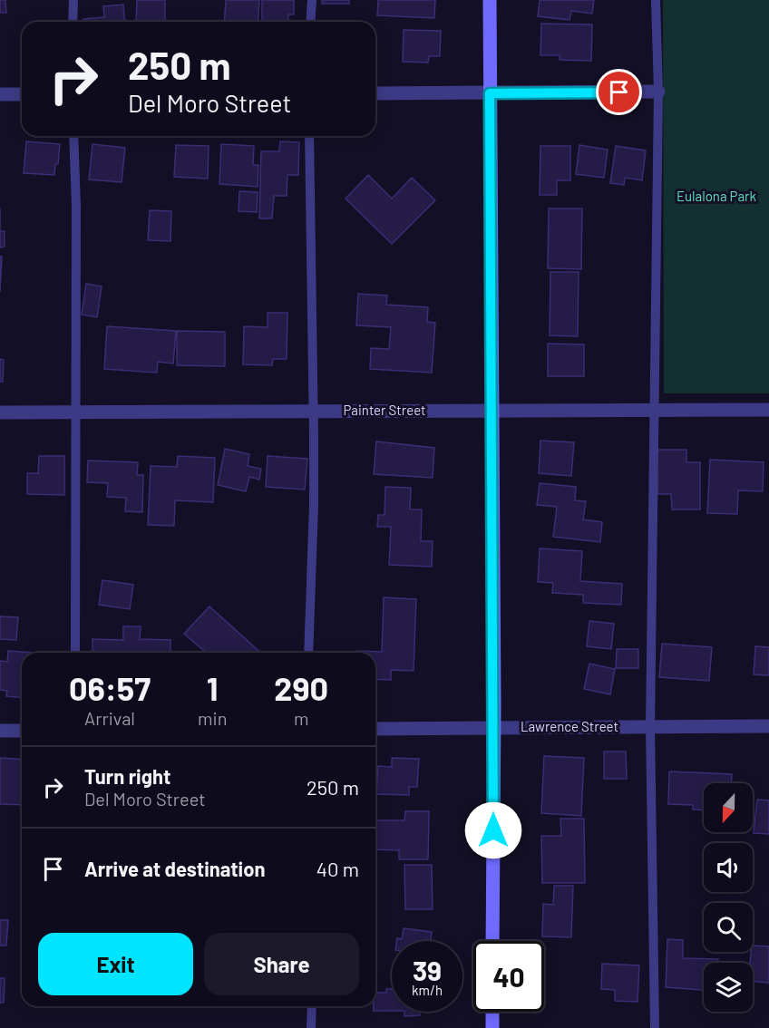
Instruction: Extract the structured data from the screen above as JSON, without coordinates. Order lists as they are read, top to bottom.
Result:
{
  "streets": {
    "street": ["Painter Street", "Lawrence Street"]
  },
  "parks": ["Eulalona Park"],
  "north": "bottom",
  "page": {
    "turn": ["250 m", "Del Moro Street"],
    "eta": [
      "06:57",
      "Arrival",
      "1",
      "min",
      "290",
      "m"
    ],
    "list": [
      {
        "name": "Turn right",
        "note": "Del Moro Street",
        "value": "250 m"
      },
      {
        "name": "Arrive at destination",
        "value": "40 m"
      }
    ],
    "buttons": ["Exit", "Share"],
    "speed": "39 km/h",
    "limit": "40"
  }
}
